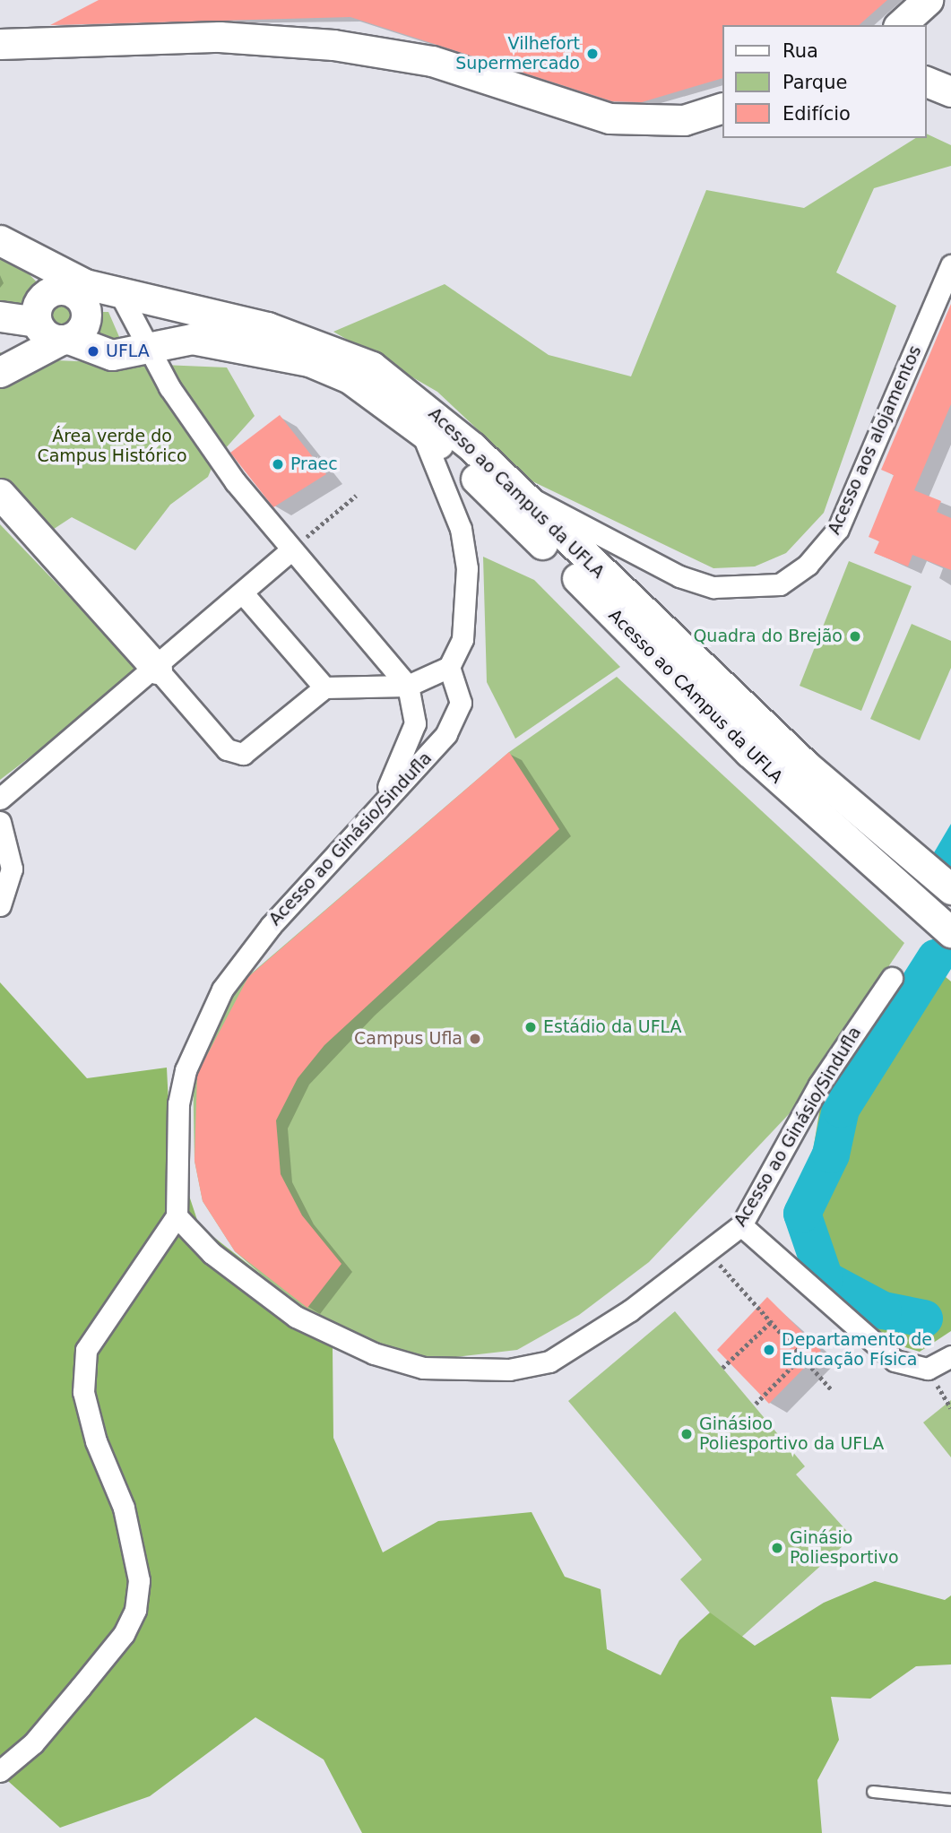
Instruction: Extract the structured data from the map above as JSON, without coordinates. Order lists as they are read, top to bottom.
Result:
{
  "streets": {
    "street": [
      "Acesso aos alojamentos",
      "Acesso ao Campus da UFLA",
      "Acesso ao CAmpus da UFLA",
      "Acesso ao Ginásio/Sindufla"
    ]
  },
  "crossings": [
    ["Acesso aos alojamentos", "Acesso ao Campus da UFLA"],
    ["Acesso ao Campus da UFLA", "Acesso ao CAmpus da UFLA"]
  ],
  "parks": ["Área verde do Campus Histórico"],
  "places": [
    "Vilhefort Supermercado",
    "UFLA",
    "Praec",
    "Quadra do Brejão",
    "Estádio da UFLA",
    "Campus Ufla",
    "Departamento de Educação Física",
    "Ginásioo Poliesportivo da UFLA",
    "Ginásio Poliesportivo"
  ],
  "legend": ["Rua", "Parque", "Edifício"]
}
